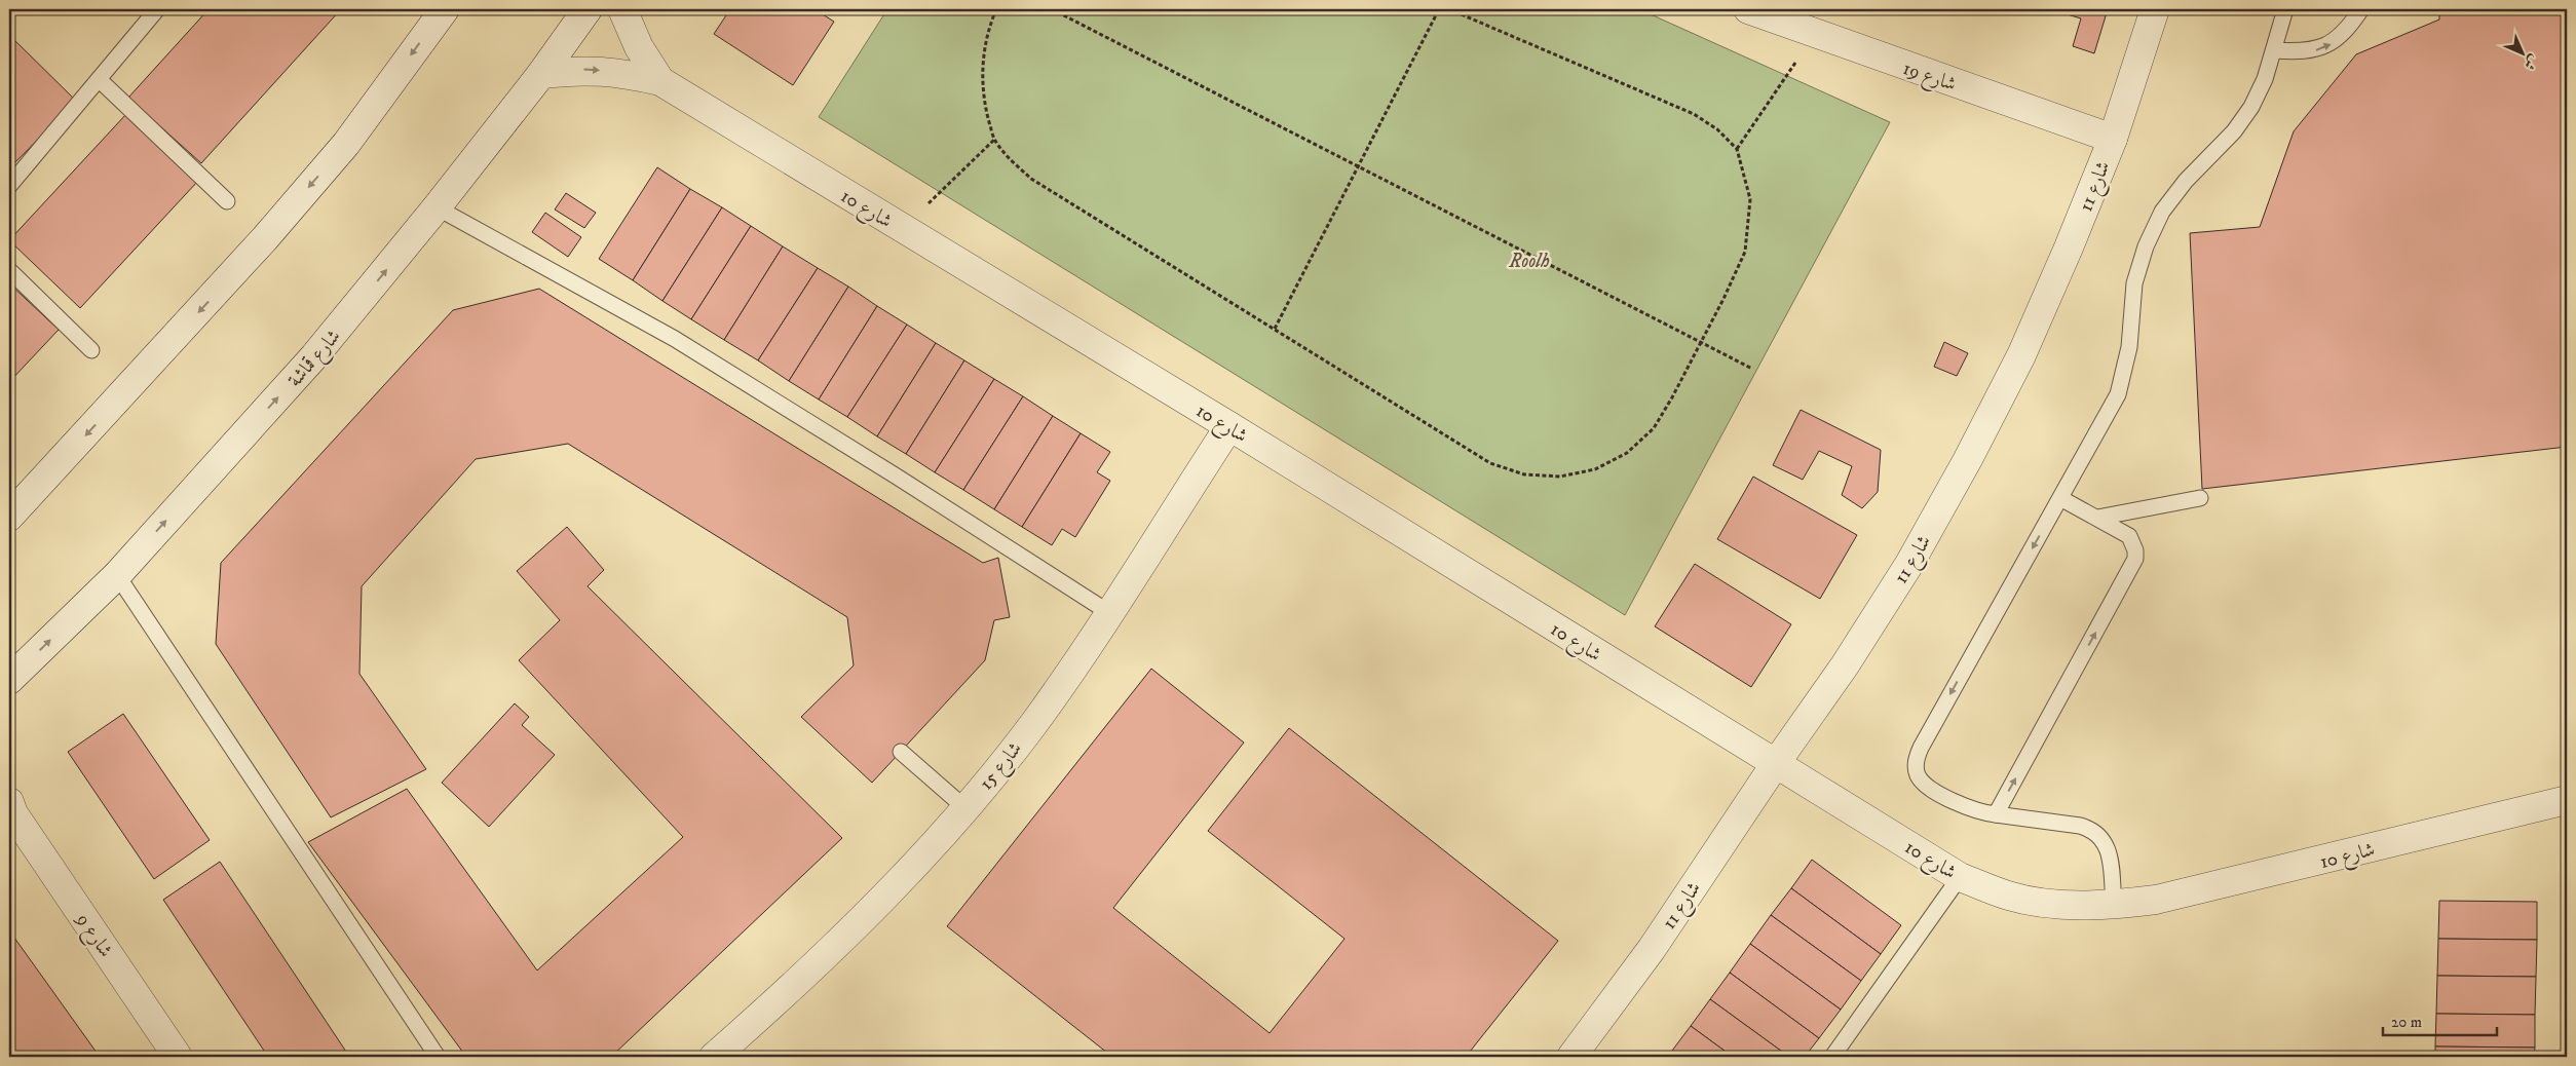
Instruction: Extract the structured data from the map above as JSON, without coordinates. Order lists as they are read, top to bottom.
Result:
{
  "streets": {
    "street": [
      "شارع 19",
      "شارع 11",
      "شارع 10",
      "شارع قماشة",
      "شارع 15",
      "شارع 9"
    ]
  },
  "crossings": [
    ["شارع 19", "شارع 11"],
    ["شارع 11", "شارع 10"],
    ["شارع 10", "شارع قماشة"],
    ["شارع 10", "شارع 15"]
  ],
  "parks": ["Roolh"],
  "scale_bar": "20 m",
  "north": "bottom right"
}
